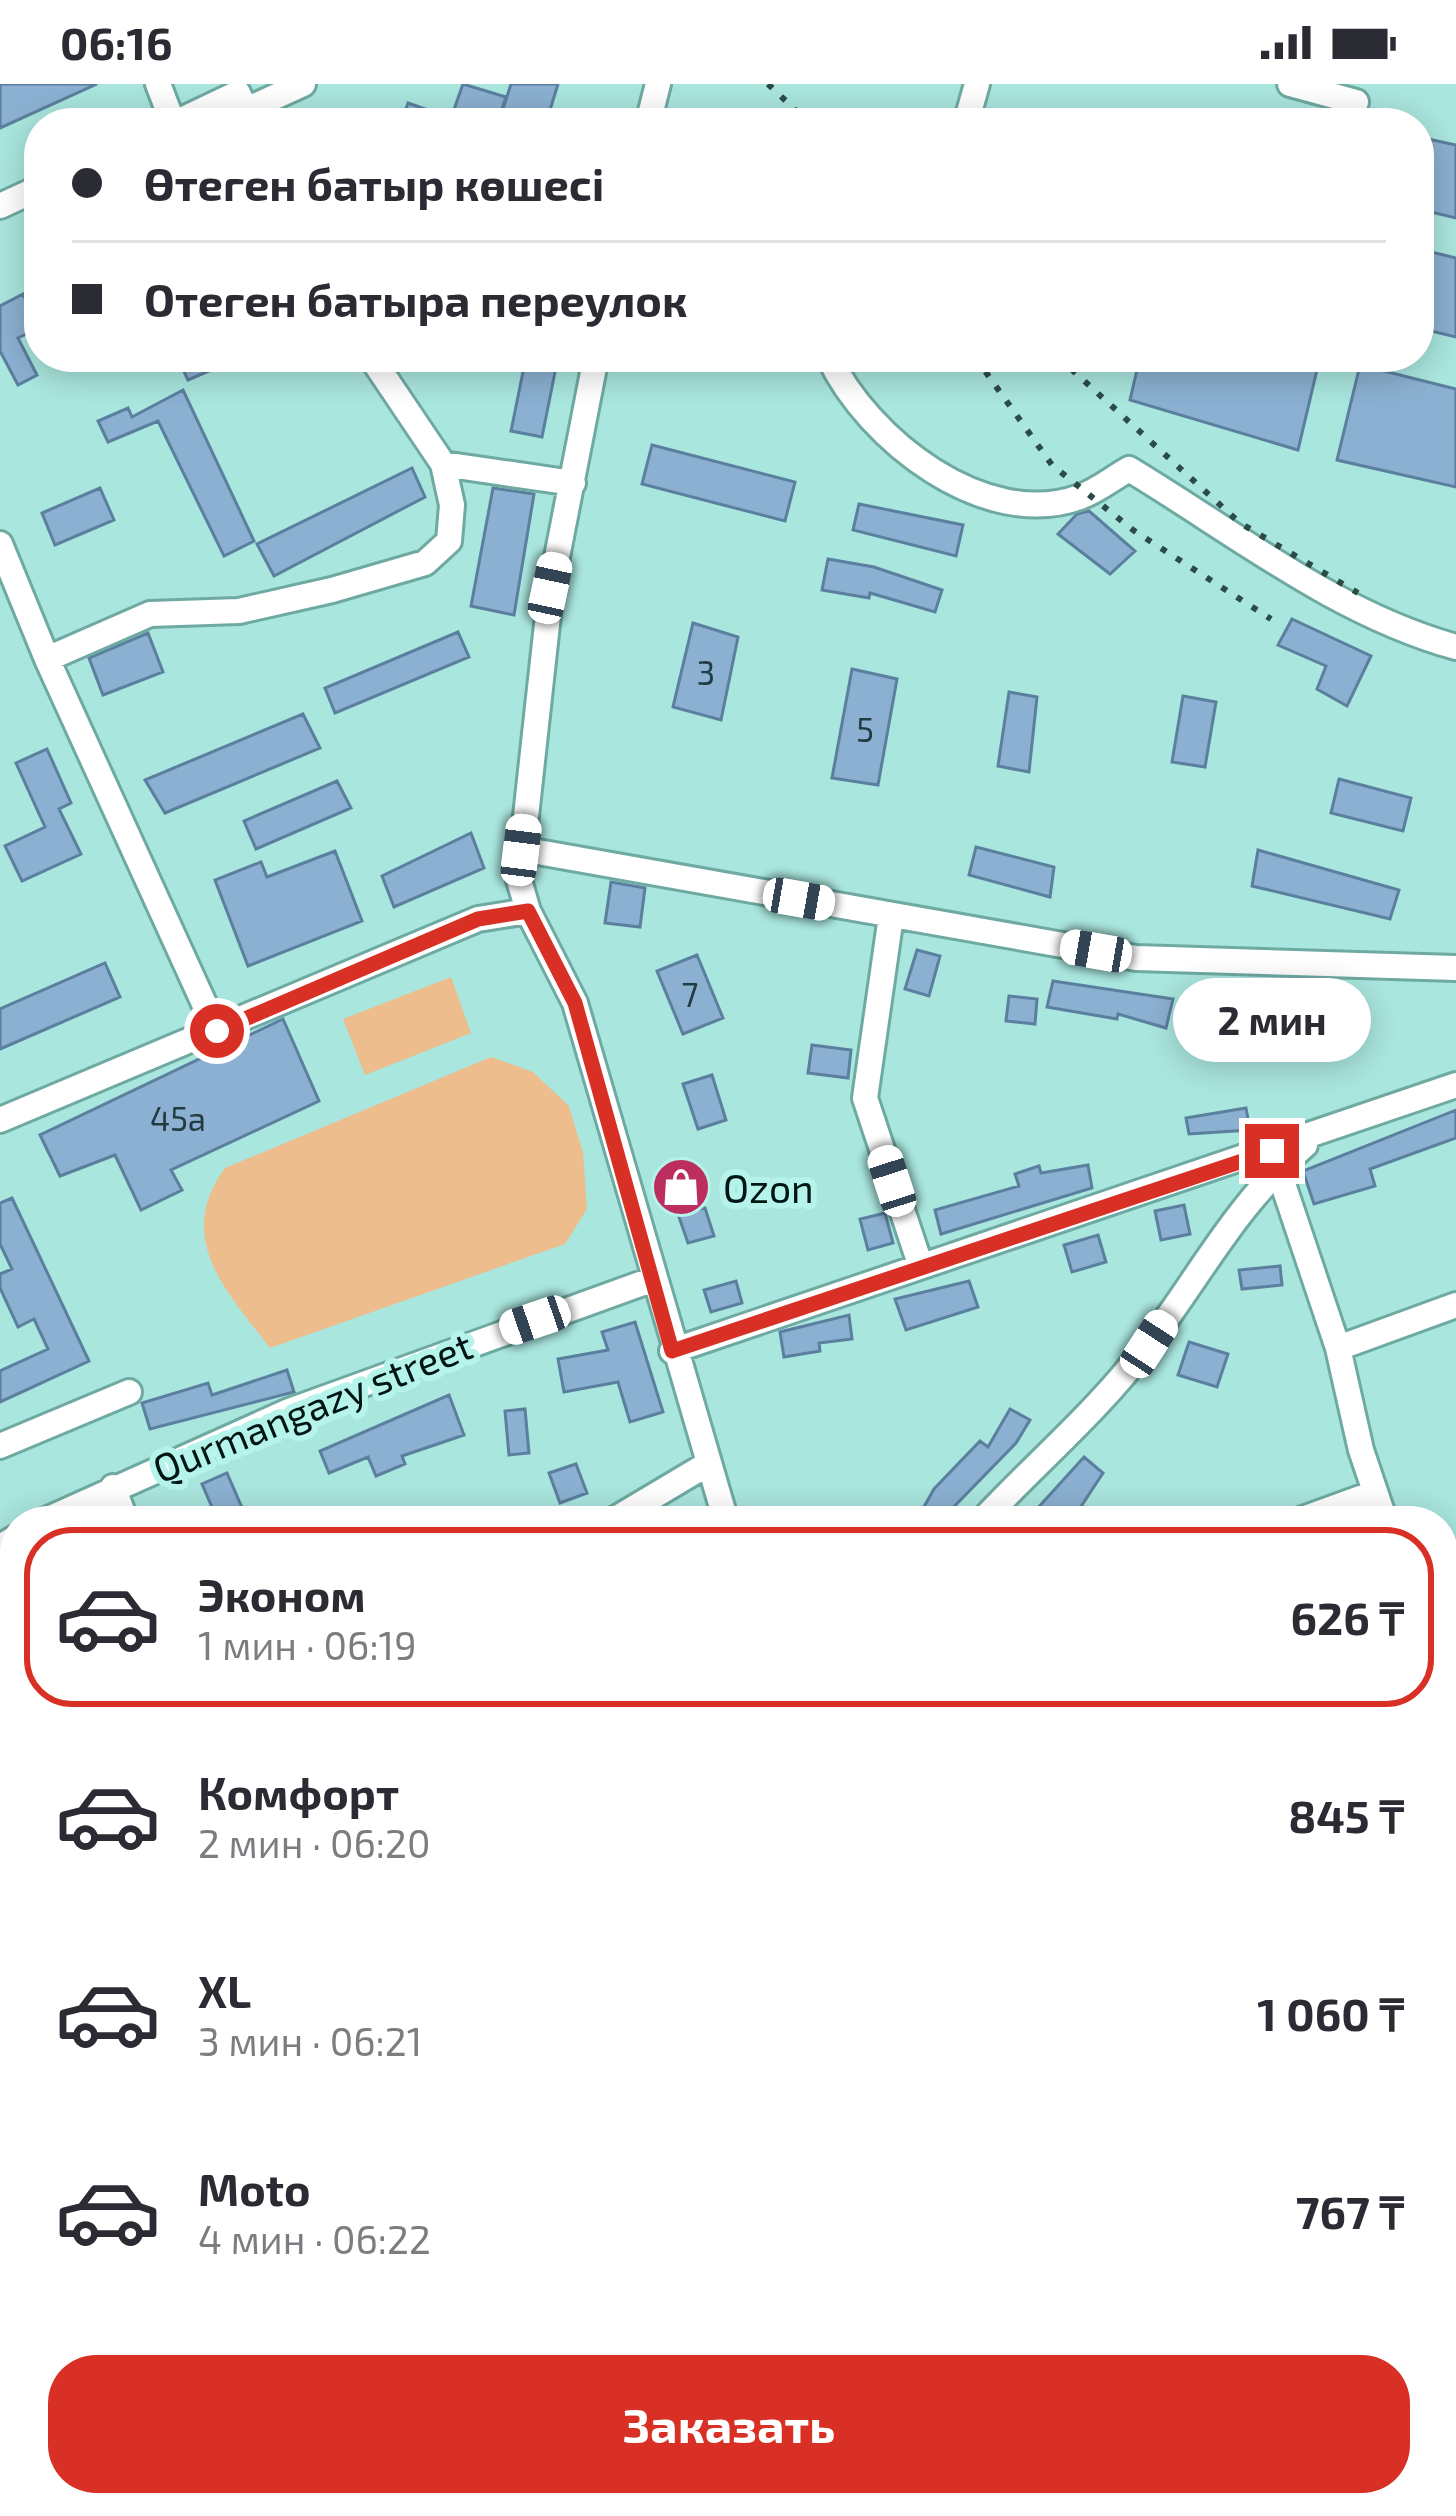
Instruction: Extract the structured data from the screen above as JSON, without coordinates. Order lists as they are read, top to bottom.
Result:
{
  "streets": {
    "street": ["Qurmangazy street"]
  },
  "places": {
    "shop": ["Ozon"]
  },
  "house_numbers": [
    "3",
    "5",
    "7",
    "45а"
  ],
  "page": {
    "status": "06:16",
    "banner": ["Өтеген батыр көшесі", "Отеген батыра переулок"],
    "bubble": "2 мин",
    "list": [
      {
        "name": "Эконом",
        "note": "1 мин · 06:19",
        "value": "626 ₸"
      },
      {
        "name": "Комфорт",
        "note": "2 мин · 06:20",
        "value": "845 ₸"
      },
      {
        "name": "XL",
        "note": "3 мин · 06:21",
        "value": "1 060 ₸"
      },
      {
        "name": "Moto",
        "note": "4 мин · 06:22",
        "value": "767 ₸"
      }
    ],
    "buttons": "Заказать"
  }
}
